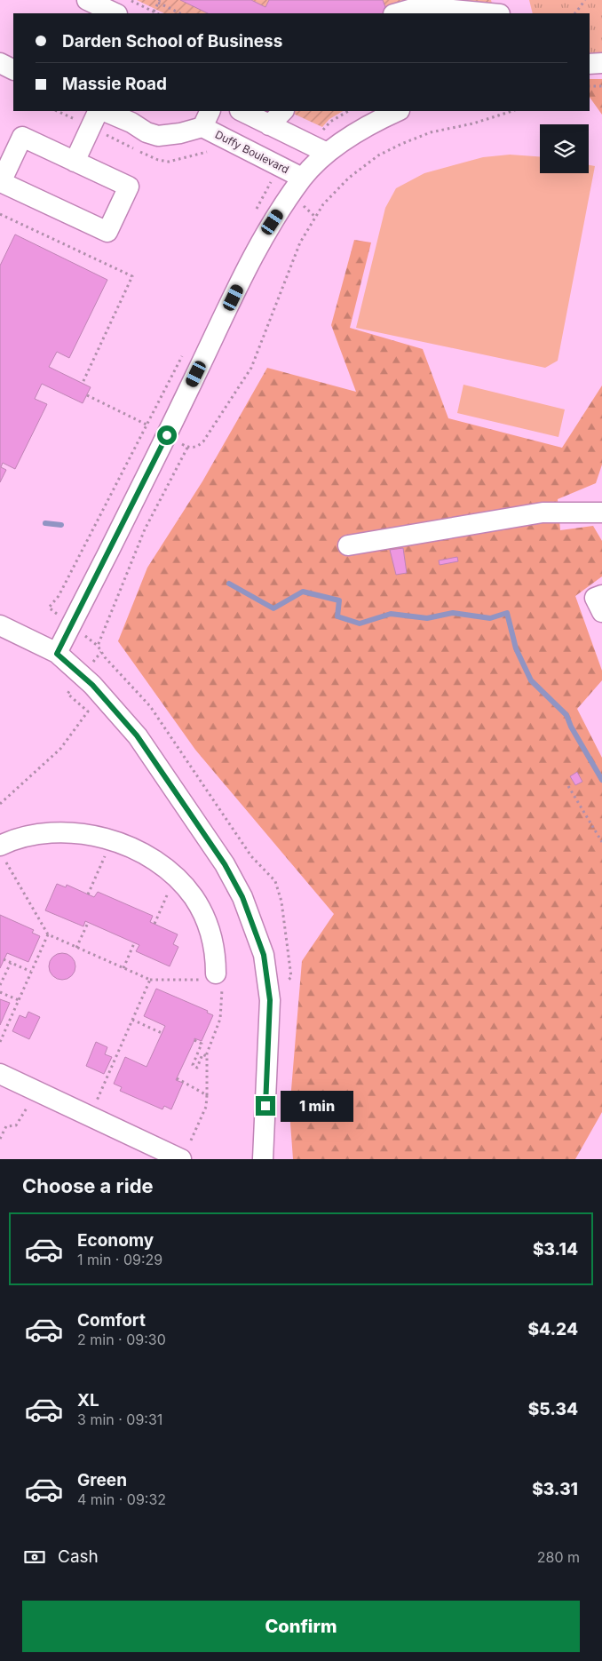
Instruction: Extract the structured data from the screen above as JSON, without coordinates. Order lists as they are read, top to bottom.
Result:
{
  "streets": {
    "street": ["Duffy Boulevard"]
  },
  "page": {
    "banner": ["Darden School of Business", "Massie Road"],
    "bubble": "1 min",
    "heading": "Choose a ride",
    "list": [
      {
        "name": "Economy",
        "note": "1 min · 09:29",
        "value": "$3.14"
      },
      {
        "name": "Comfort",
        "note": "2 min · 09:30",
        "value": "$4.24"
      },
      {
        "name": "XL",
        "note": "3 min · 09:31",
        "value": "$5.34"
      },
      {
        "name": "Green",
        "note": "4 min · 09:32",
        "value": "$3.31"
      }
    ],
    "pay": ["Cash", "280 m"],
    "buttons": "Confirm"
  }
}
